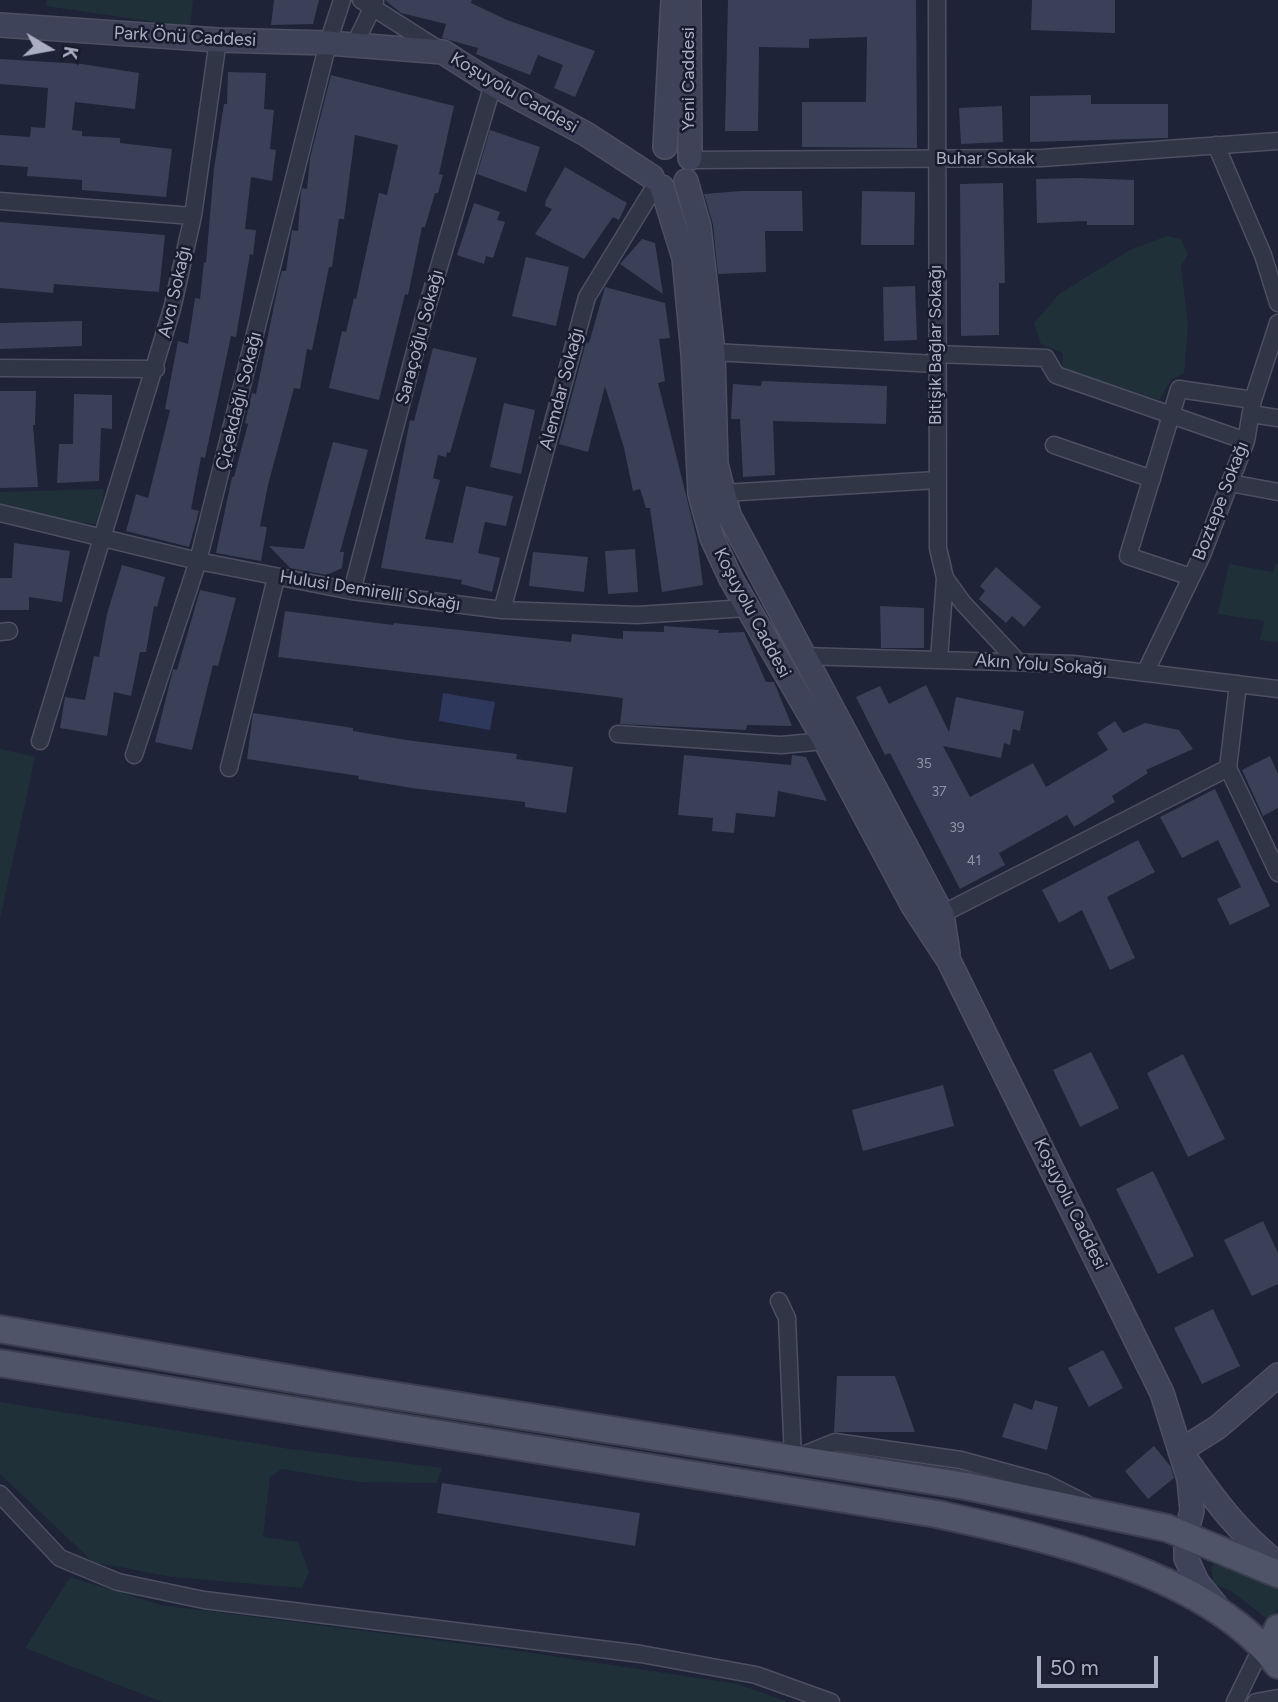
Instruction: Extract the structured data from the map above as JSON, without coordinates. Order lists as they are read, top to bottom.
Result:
{
  "streets": {
    "street": [
      "Park Önü Caddesi",
      "Yeni Caddesi",
      "Koşuyolu Caddesi",
      "Buhar Sokak",
      "Avcı Sokağı",
      "Saraçoğlu Sokağı",
      "Bitişik Bağlar Sokağı",
      "Alemdar Sokağı",
      "Çiçekdağlı Sokağı",
      "Boztepe Sokağı",
      "Hulusi Demirelli Sokağı",
      "Akın Yolu Sokağı"
    ]
  },
  "crossings": [
    ["Park Önü Caddesi", "Koşuyolu Caddesi"],
    ["Park Önü Caddesi", "Avcı Sokağı"],
    ["Park Önü Caddesi", "Çiçekdağlı Sokağı"],
    ["Yeni Caddesi", "Koşuyolu Caddesi"],
    ["Yeni Caddesi", "Buhar Sokak"],
    ["Yeni Caddesi", "Alemdar Sokağı"],
    ["Koşuyolu Caddesi", "Buhar Sokak"],
    ["Koşuyolu Caddesi", "Saraçoğlu Sokağı"],
    ["Koşuyolu Caddesi", "Alemdar Sokağı"],
    ["Koşuyolu Caddesi", "Çiçekdağlı Sokağı"],
    ["Koşuyolu Caddesi", "Hulusi Demirelli Sokağı"],
    ["Koşuyolu Caddesi", "Akın Yolu Sokağı"],
    ["Buhar Sokak", "Bitişik Bağlar Sokağı"],
    ["Avcı Sokağı", "Hulusi Demirelli Sokağı"],
    ["Saraçoğlu Sokağı", "Hulusi Demirelli Sokağı"],
    ["Bitişik Bağlar Sokağı", "Akın Yolu Sokağı"],
    ["Alemdar Sokağı", "Hulusi Demirelli Sokağı"],
    ["Çiçekdağlı Sokağı", "Hulusi Demirelli Sokağı"],
    ["Boztepe Sokağı", "Akın Yolu Sokağı"]
  ],
  "house_numbers": [
    "35",
    "37",
    "39",
    "41"
  ],
  "scale_bar": "50 m",
  "north": "right"
}
